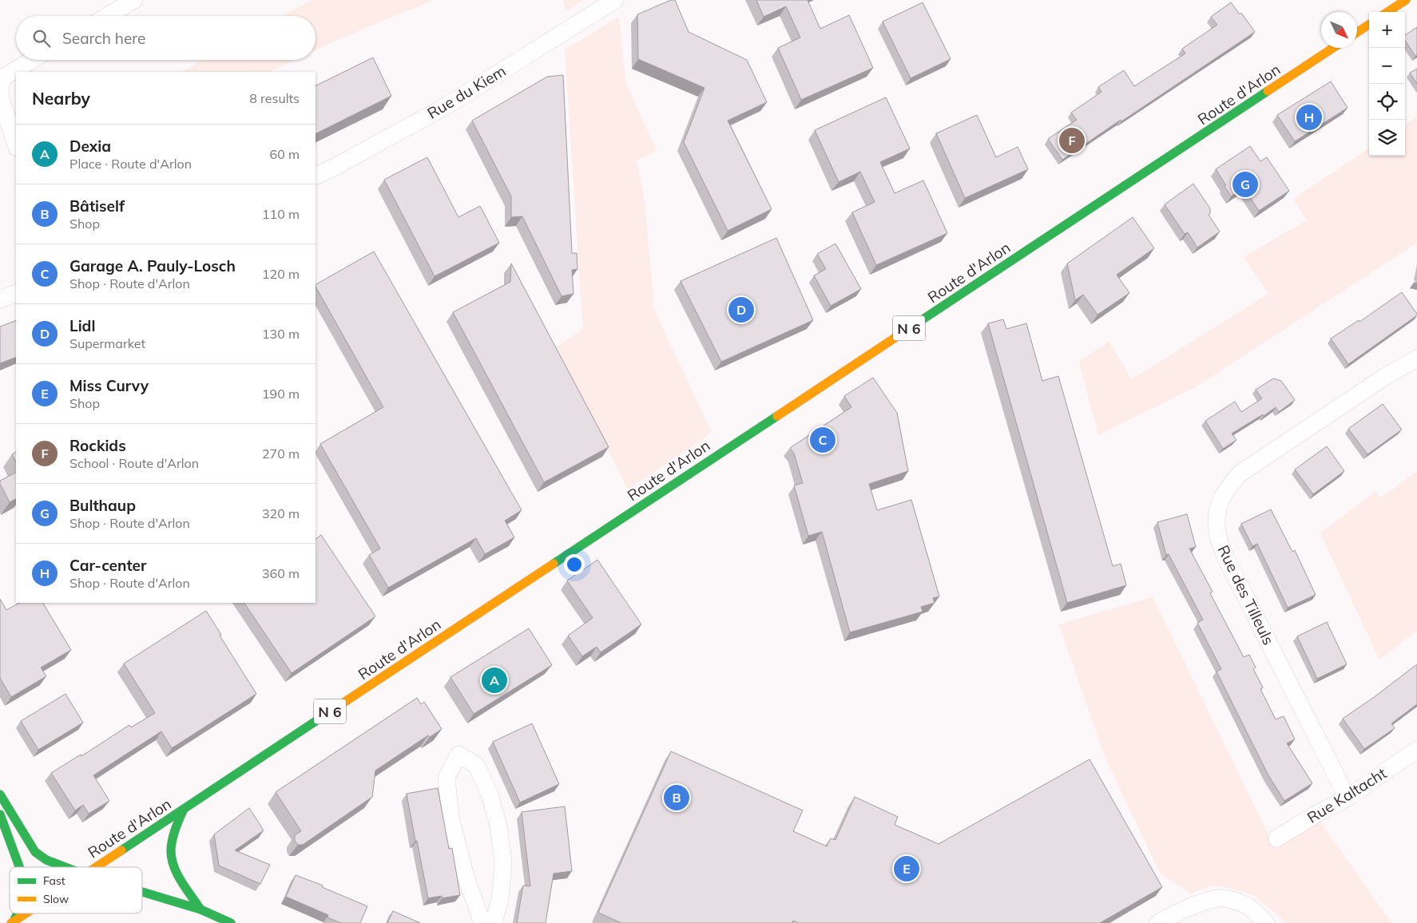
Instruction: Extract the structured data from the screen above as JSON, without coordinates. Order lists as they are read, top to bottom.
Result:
{
  "streets": {
    "main road": ["Route d'Arlon", "N 6"],
    "street": ["Rue du Kiem", "Rue des Tilleuls", "Rue Kaltacht"]
  },
  "crossings": [
    ["Rue des Tilleuls", "Rue Kaltacht"]
  ],
  "legend": ["Fast", "Slow"],
  "north": "bottom right",
  "page": {
    "map_buttons": ["+", "−"],
    "search": "Search here",
    "heading": ["Nearby", "8 results"],
    "pins": [
      "H",
      "F",
      "G",
      "D",
      "C",
      "A",
      "B",
      "E"
    ],
    "list": [
      {
        "mark": "A",
        "name": "Dexia",
        "note": "Place · Route d'Arlon",
        "value": "60 m"
      },
      {
        "mark": "B",
        "name": "Bâtiself",
        "note": "Shop",
        "value": "110 m"
      },
      {
        "mark": "C",
        "name": "Garage A. Pauly-Losch",
        "note": "Shop · Route d'Arlon",
        "value": "120 m"
      },
      {
        "mark": "D",
        "name": "Lidl",
        "note": "Supermarket",
        "value": "130 m"
      },
      {
        "mark": "E",
        "name": "Miss Curvy",
        "note": "Shop",
        "value": "190 m"
      },
      {
        "mark": "F",
        "name": "Rockids",
        "note": "School · Route d'Arlon",
        "value": "270 m"
      },
      {
        "mark": "G",
        "name": "Bulthaup",
        "note": "Shop · Route d'Arlon",
        "value": "320 m"
      },
      {
        "mark": "H",
        "name": "Car-center",
        "note": "Shop · Route d'Arlon",
        "value": "360 m"
      }
    ]
  }
}
